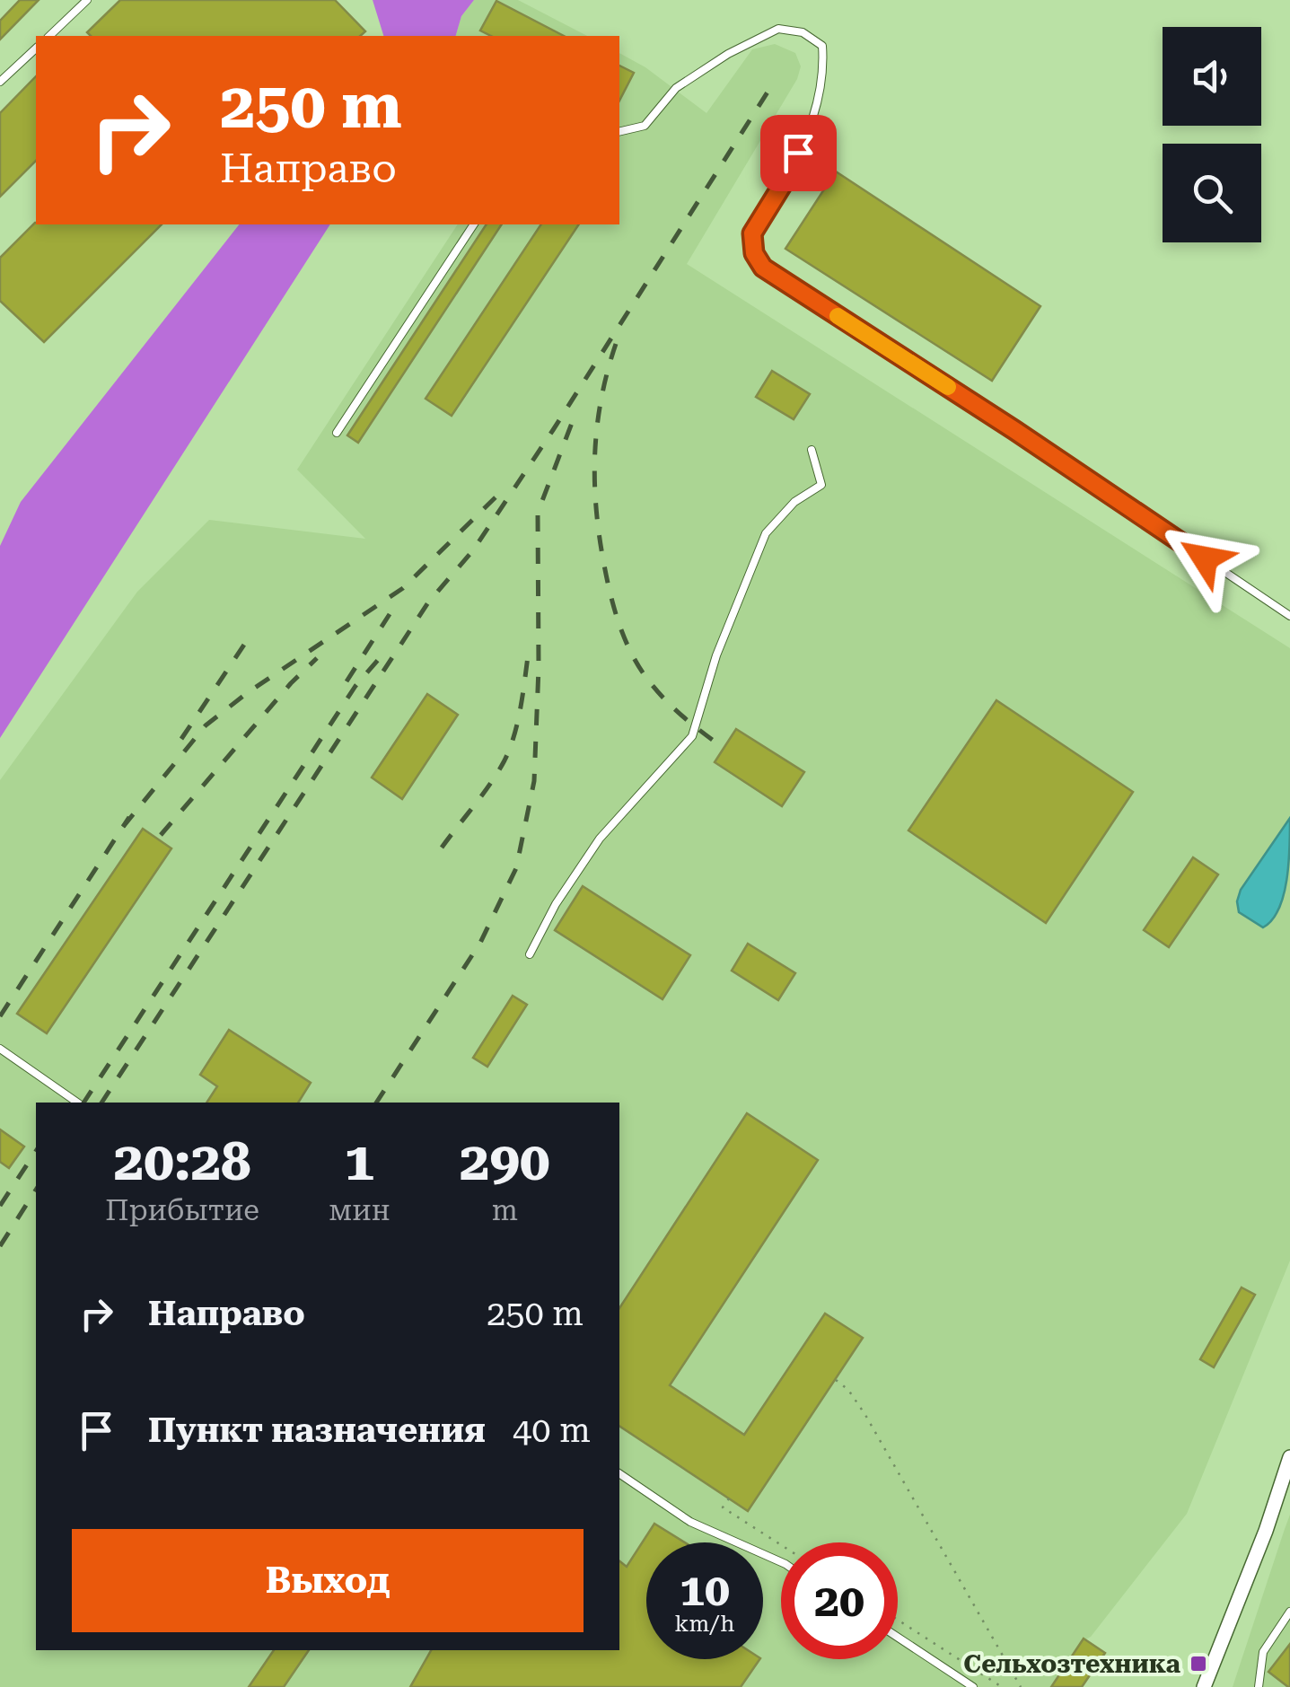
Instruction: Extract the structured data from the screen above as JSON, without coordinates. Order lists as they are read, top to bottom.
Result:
{
  "places": {
    "transit": ["Сельхозтехника"]
  },
  "page": {
    "turn": ["250 m", "Направо"],
    "eta": [
      "20:28",
      "Прибытие",
      "1",
      "мин",
      "290",
      "m"
    ],
    "list": [
      {
        "name": "Направо",
        "value": "250 m"
      },
      {
        "name": "Пункт назначения",
        "value": "40 m"
      }
    ],
    "buttons": "Выход",
    "speed": "10 km/h",
    "limit": "20"
  }
}
